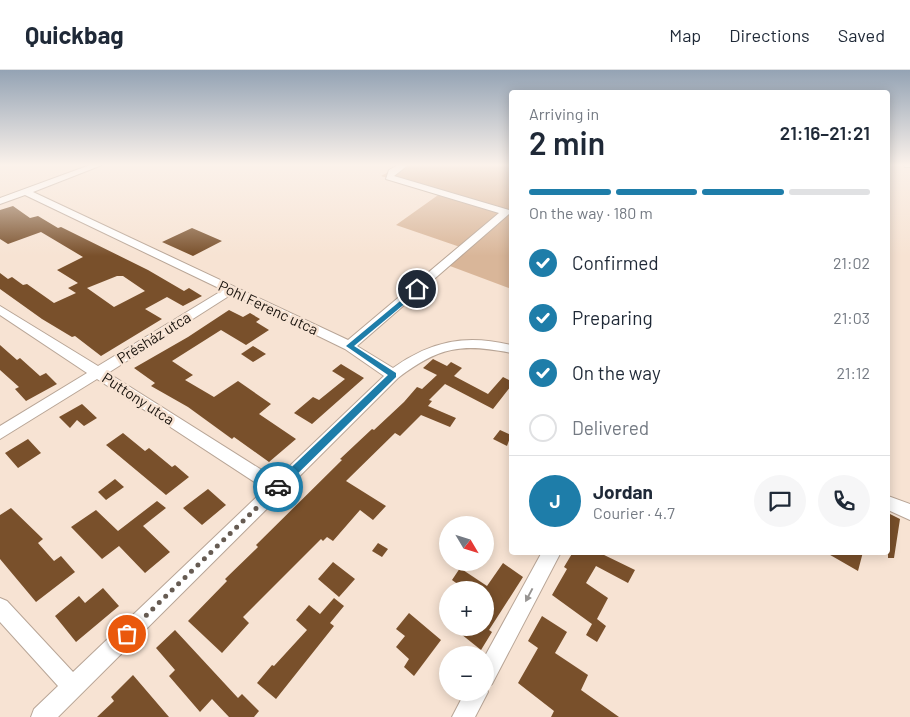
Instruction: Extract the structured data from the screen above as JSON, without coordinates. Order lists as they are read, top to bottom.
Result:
{
  "streets": {
    "street": ["Pohl Ferenc utca", "Présház utca", "Puttony utca"]
  },
  "crossings": [
    ["Pohl Ferenc utca", "Présház utca"],
    ["Présház utca", "Puttony utca"]
  ],
  "north": "bottom right",
  "page": {
    "header": "Quickbag",
    "nav": ["Map", "Directions", "Saved"],
    "heading": ["2 min", "Arriving in", "21:16–21:21"],
    "panel": ["Jordan", "Courier · 4.7"],
    "bar": "On the way · 180 m",
    "list": [
      ["Confirmed", "21:02"],
      ["Preparing", "21:03"],
      ["On the way", "21:12"],
      "Delivered"
    ],
    "round": "J",
    "map_buttons": ["+", "−"]
  }
}
